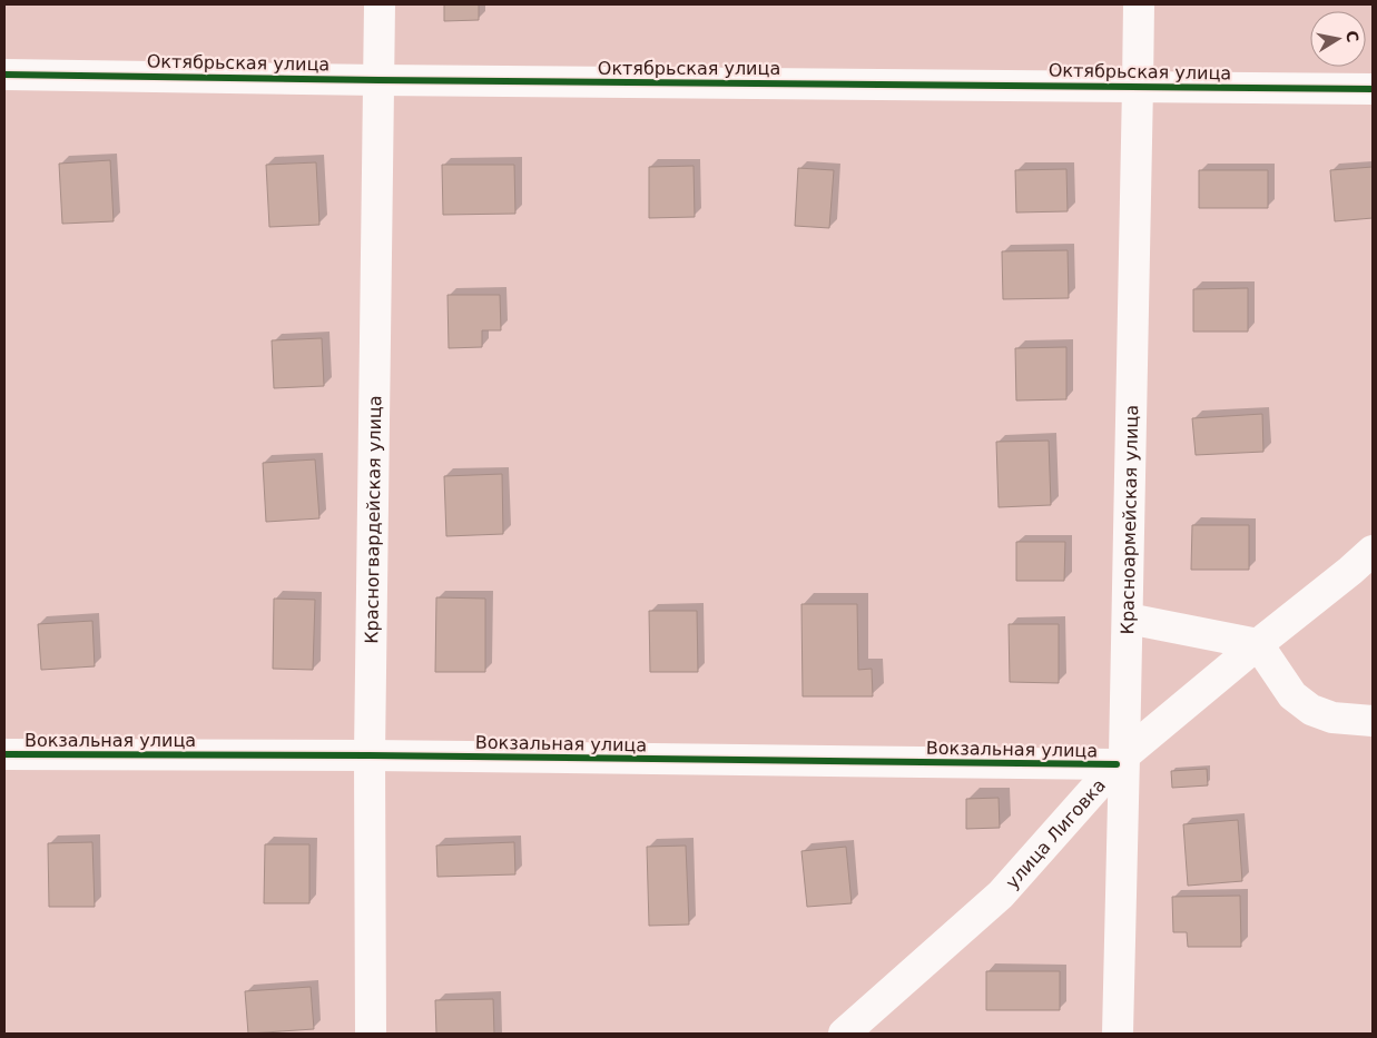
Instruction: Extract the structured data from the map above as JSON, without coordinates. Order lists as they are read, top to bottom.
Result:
{
  "streets": {
    "street": [
      "Октябрьская улица",
      "Красногвардейская улица",
      "Красноармейская улица",
      "Вокзальная улица",
      "улица Лиговка"
    ]
  },
  "crossings": [
    ["Октябрьская улица", "Красногвардейская улица"],
    ["Октябрьская улица", "Красноармейская улица"],
    ["Красногвардейская улица", "Вокзальная улица"],
    ["Красноармейская улица", "Вокзальная улица"],
    ["Красноармейская улица", "улица Лиговка"],
    ["Вокзальная улица", "улица Лиговка"]
  ],
  "north": "right"
}
